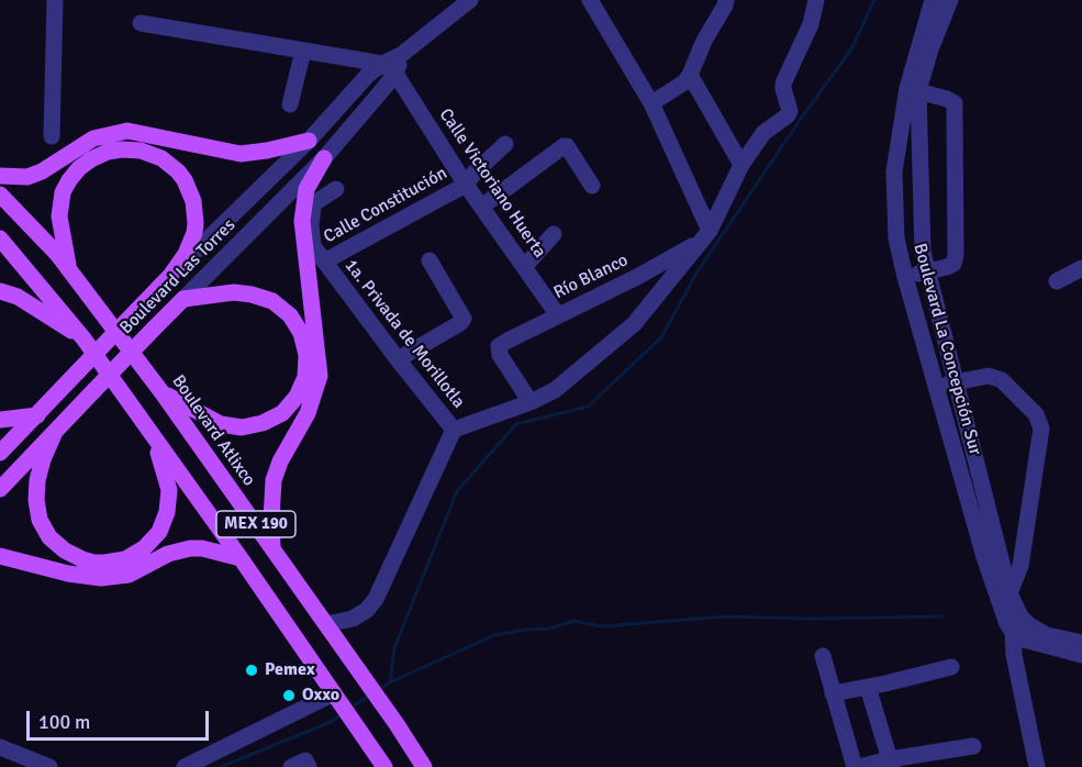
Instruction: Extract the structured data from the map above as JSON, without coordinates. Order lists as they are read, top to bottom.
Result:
{
  "streets": {
    "main road": ["Boulevard Las Torres", "Boulevard Atlixco", "MEX 190"],
    "street": [
      "Calle Victoriano Huerta",
      "Calle Constitución",
      "Río Blanco",
      "1a. Privada de Morillotla",
      "Boulevard La Concepción Sur"
    ]
  },
  "crossings": [
    ["Calle Victoriano Huerta", "Calle Constitución"],
    ["Calle Victoriano Huerta", "Boulevard Las Torres"],
    ["Calle Victoriano Huerta", "Río Blanco"],
    ["Calle Constitución", "1a. Privada de Morillotla"]
  ],
  "places": ["Pemex", "Oxxo"],
  "scale_bar": "100 m"
}
